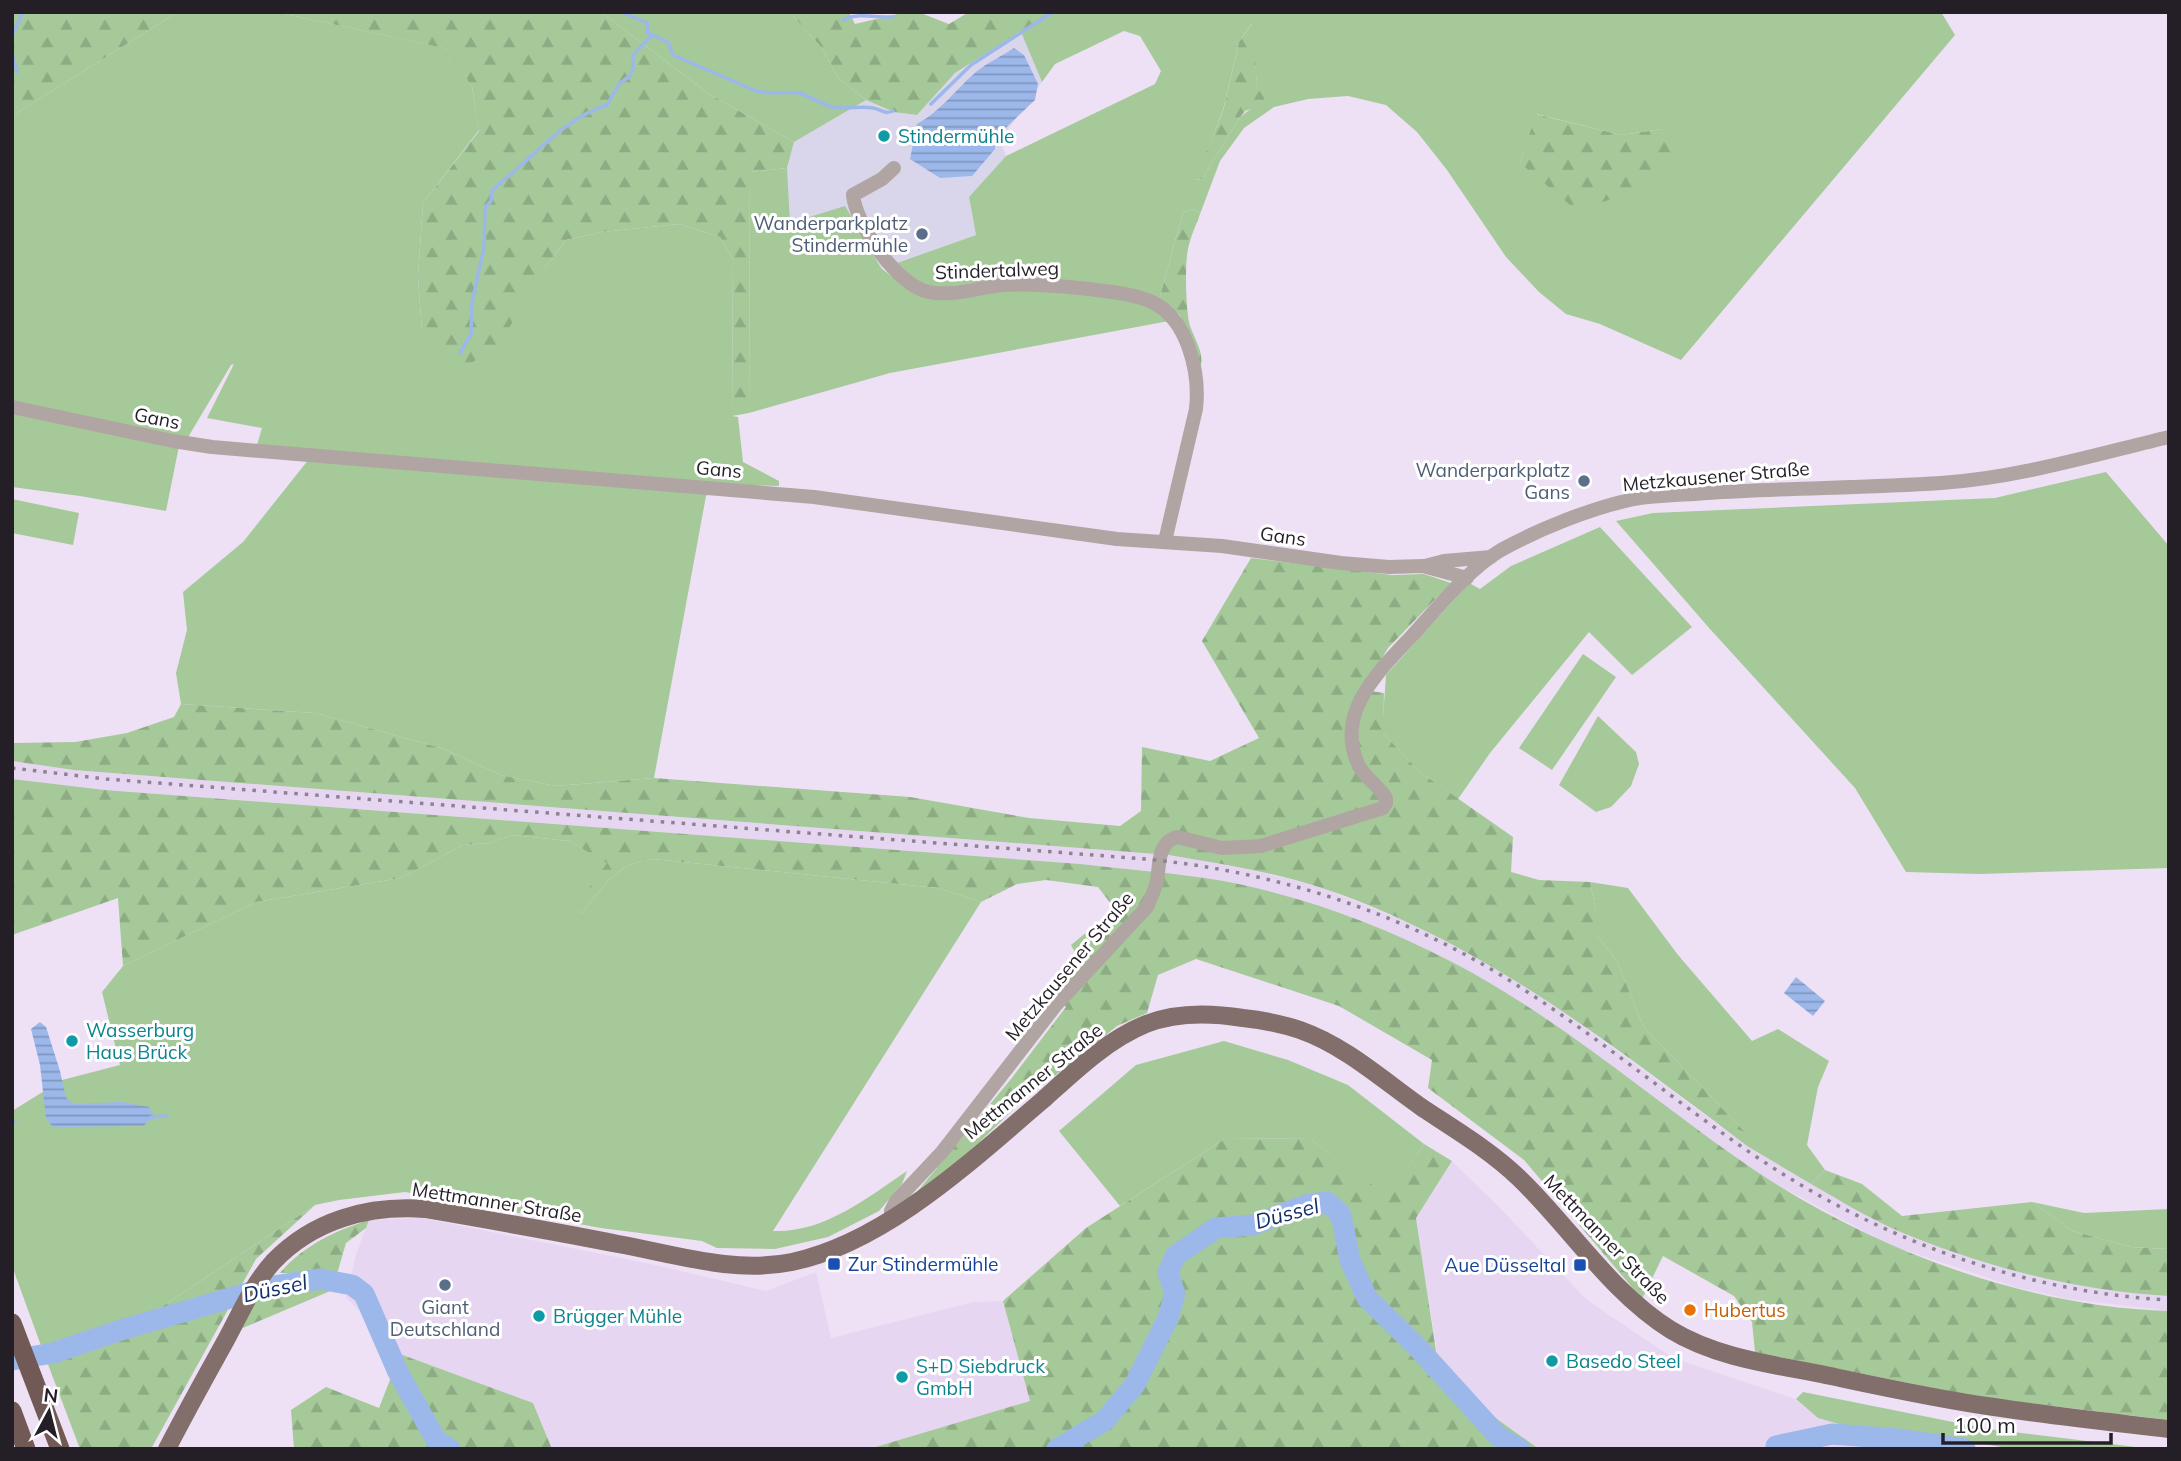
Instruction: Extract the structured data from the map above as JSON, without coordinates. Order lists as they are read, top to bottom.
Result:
{
  "streets": {
    "main road": ["Mettmanner Straße"],
    "street": ["Stindertalweg", "Gans", "Metzkausener Straße"]
  },
  "crossings": [
    ["Stindertalweg", "Gans"],
    ["Gans", "Metzkausener Straße"],
    ["Metzkausener Straße", "Mettmanner Straße"]
  ],
  "water": ["Düssel"],
  "places": {
    "other": [
      "Stindermühle",
      "Wanderparkplatz Stindermühle",
      "Wanderparkplatz Gans",
      "Wasserburg Haus Brück",
      "Giant Deutschland",
      "Hubertus",
      "Brügger Mühle",
      "Basedo Steel",
      "S+D Siebdruck GmbH"
    ],
    "transit": ["Zur Stindermühle", "Aue Düsseltal"]
  },
  "scale_bar": "100 m",
  "north": "top"
}
